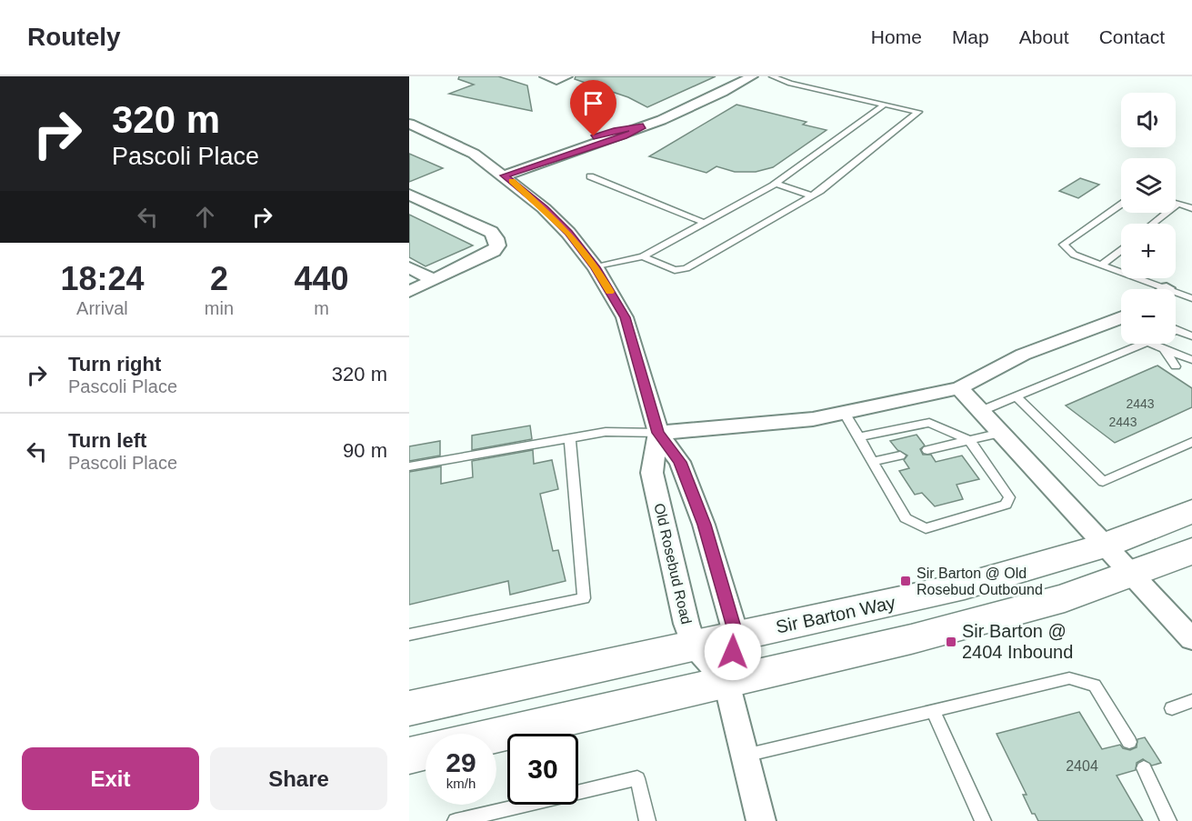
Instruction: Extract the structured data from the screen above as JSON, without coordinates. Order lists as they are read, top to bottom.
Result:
{
  "streets": {
    "main road": ["Sir Barton Way"],
    "street": ["Old Rosebud Road"]
  },
  "crossings": [
    ["Old Rosebud Road", "Sir Barton Way"]
  ],
  "places": {
    "transit": ["Sir Barton @ Old Rosebud Outbound", "Sir Barton @ 2404 Inbound"]
  },
  "house_numbers": ["2443", "2443", "2404"],
  "page": {
    "header": "Routely",
    "nav": [
      "Home",
      "Map",
      "About",
      "Contact"
    ],
    "turn": ["320 m", "Pascoli Place"],
    "map_buttons": ["+", "−"],
    "eta": [
      "18:24",
      "Arrival",
      "2",
      "min",
      "440",
      "m"
    ],
    "list": [
      {
        "name": "Turn right",
        "note": "Pascoli Place",
        "value": "320 m"
      },
      {
        "name": "Turn left",
        "note": "Pascoli Place",
        "value": "90 m"
      }
    ],
    "speed": "29 km/h",
    "limit": "30",
    "buttons": ["Exit", "Share"]
  }
}
